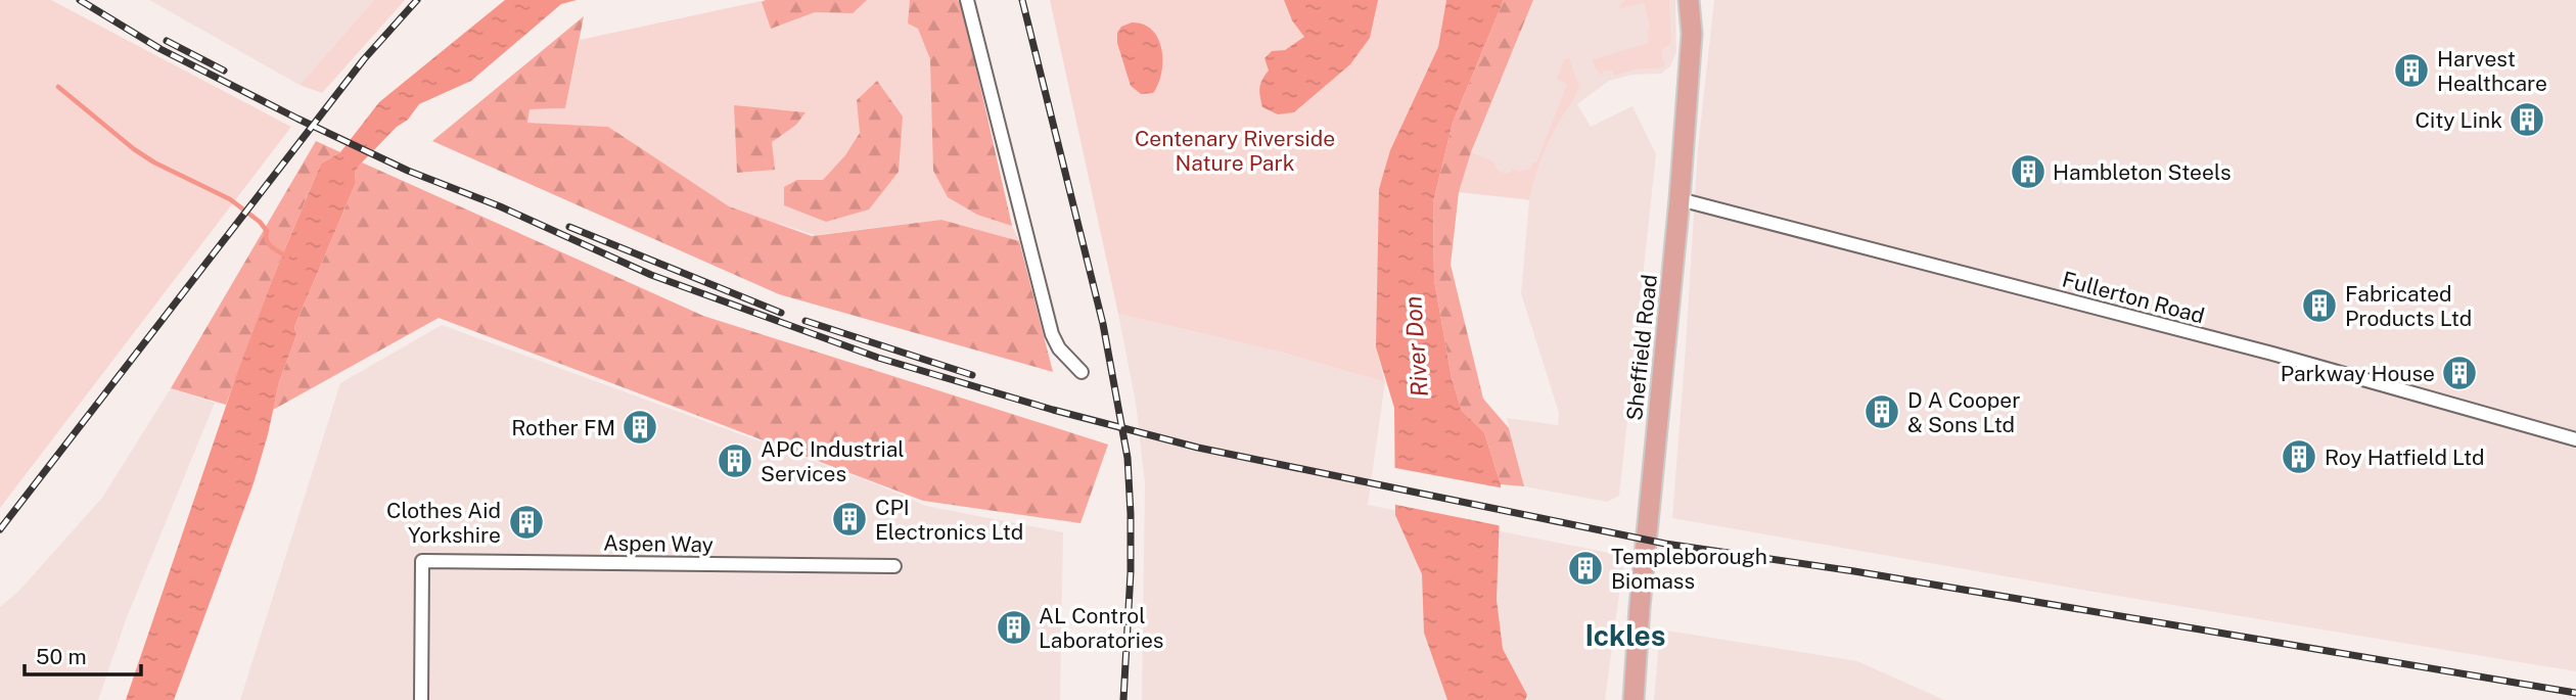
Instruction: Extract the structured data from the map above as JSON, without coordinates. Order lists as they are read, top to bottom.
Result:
{
  "streets": {
    "main road": ["Sheffield Road"],
    "street": ["Fullerton Road", "Aspen Way"]
  },
  "crossings": [
    ["Fullerton Road", "Sheffield Road"]
  ],
  "districts": ["Ickles"],
  "water": ["River Don"],
  "parks": ["Centenary Riverside Nature Park"],
  "places": {
    "building": [
      "Harvest Healthcare",
      "City Link",
      "Hambleton Steels",
      "Fabricated Products Ltd",
      "Parkway House",
      "D A Cooper & Sons Ltd",
      "Rother FM",
      "Roy Hatfield Ltd",
      "APC Industrial Services",
      "CPI Electronics Ltd",
      "Clothes Aid Yorkshire",
      "Templeborough Biomass",
      "AL Control Laboratories"
    ]
  },
  "scale_bar": "50 m"
}
